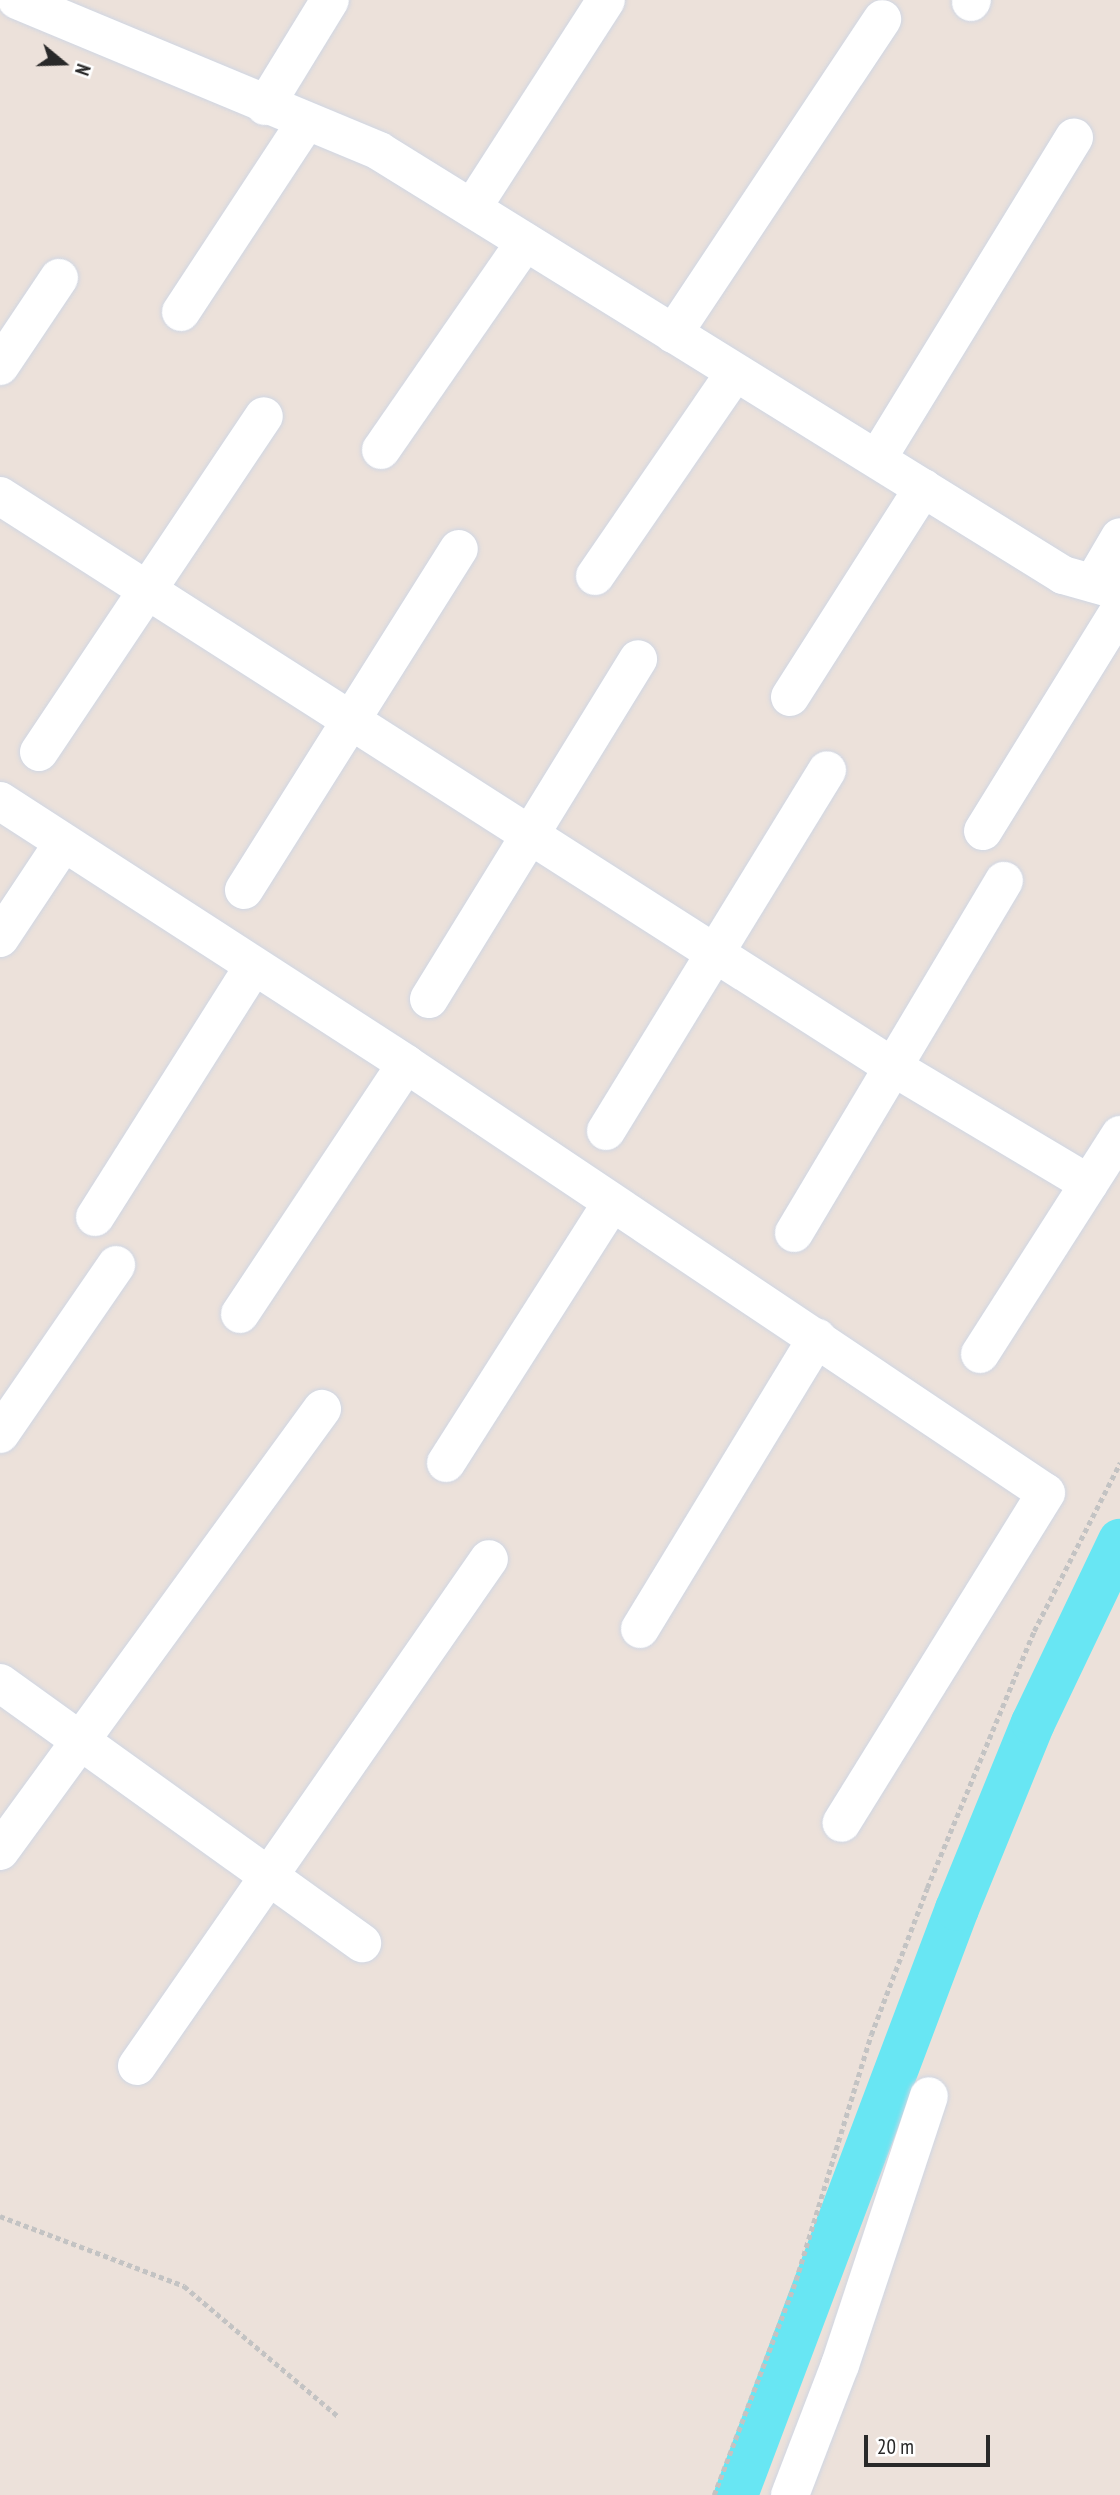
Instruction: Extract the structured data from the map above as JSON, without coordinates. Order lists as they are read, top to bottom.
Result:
{
  "scale_bar": "20 m",
  "north": "right"
}
